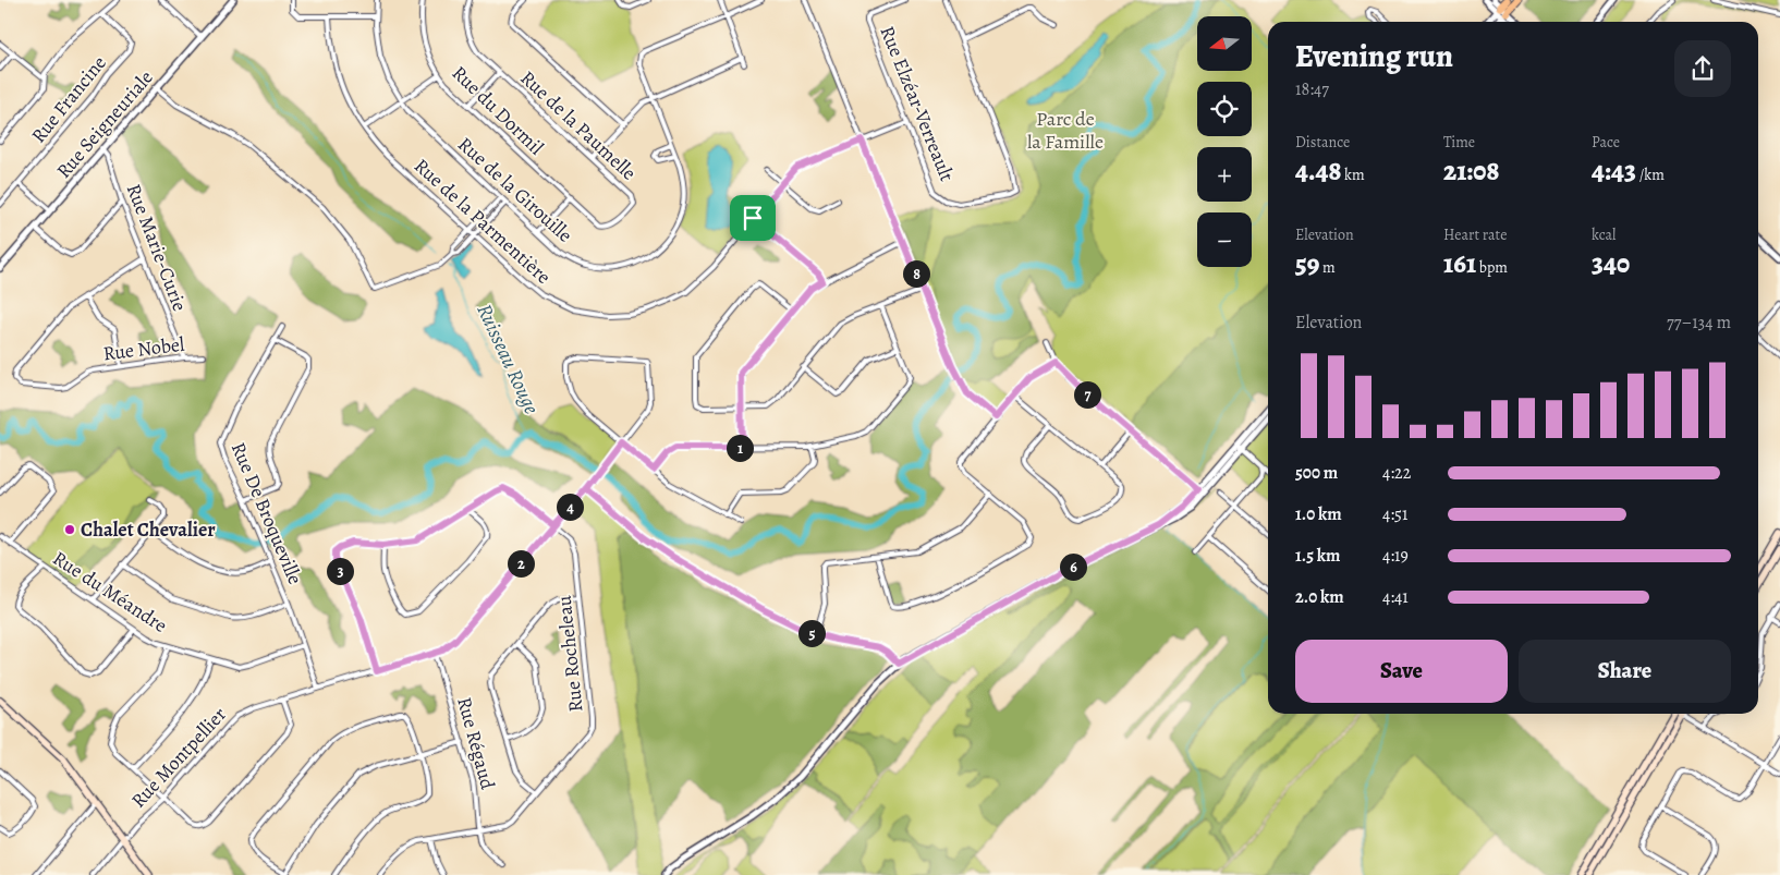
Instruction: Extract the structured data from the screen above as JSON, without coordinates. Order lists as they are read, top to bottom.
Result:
{
  "streets": {
    "street": [
      "Rue Francine",
      "Rue Elzéar-Verreault",
      "Rue du Dormil",
      "Rue Seigneuriale",
      "Rue de la Paumelle",
      "Rue de la Girouille",
      "Rue de la Parmentière",
      "Rue Marie-Curie",
      "Rue Nobel",
      "Rue De Broqueville",
      "Rue du Méandre",
      "Rue Rocheleau",
      "Rue Régaud",
      "Rue Montpellier"
    ]
  },
  "crossings": [
    ["Rue Elzéar-Verreault", "Rue de la Parmentière"],
    ["Rue du Dormil", "Rue de la Paumelle"],
    ["Rue Seigneuriale", "Rue Marie-Curie"],
    ["Rue Marie-Curie", "Rue Nobel"],
    ["Rue De Broqueville", "Rue du Méandre"],
    ["Rue De Broqueville", "Rue Montpellier"],
    ["Rue Rocheleau", "Rue Régaud"],
    ["Rue Rocheleau", "Rue Montpellier"],
    ["Rue Régaud", "Rue Montpellier"]
  ],
  "water": ["Ruisseau Rouge"],
  "parks": ["Parc de la Famille"],
  "places": ["Chalet Chevalier"],
  "north": "left",
  "page": {
    "map_buttons": ["+", "−"],
    "heading": ["Evening run", "18:47"],
    "stats": [
      ["Distance", "4.48 km"],
      ["Time", "21:08"],
      ["Pace", "4:43 /km"],
      ["Elevation", "59 m"],
      ["Heart rate", "161 bpm"],
      ["kcal", "340"]
    ],
    "pins": [
      "8",
      "7",
      "1",
      "4",
      "2",
      "6",
      "3",
      "5"
    ],
    "chart": ["Elevation", "77–134 m"],
    "list": [
      {
        "name": "500 m",
        "note": "4:22"
      },
      {
        "name": "1.0 km",
        "note": "4:51"
      },
      {
        "name": "1.5 km",
        "note": "4:19"
      },
      {
        "name": "2.0 km",
        "note": "4:41"
      }
    ],
    "buttons": ["Save", "Share"]
  }
}
